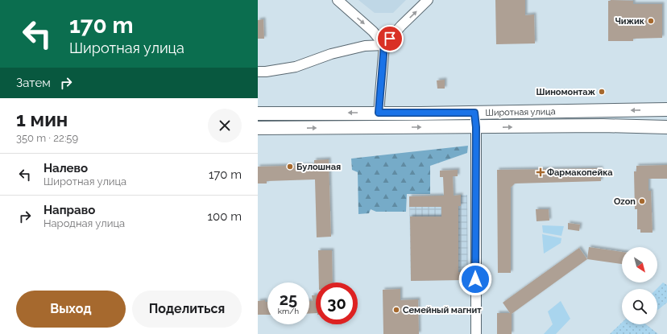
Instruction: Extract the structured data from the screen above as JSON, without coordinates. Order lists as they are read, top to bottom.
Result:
{
  "streets": {
    "main road": ["Широтная улица"]
  },
  "places": {
    "other": [
      "Чижик",
      "Шиномонтаж",
      "Булошная",
      "Ozon",
      "Семейный магнит"
    ],
    "health": ["Фармакопейка"]
  },
  "north": "bottom right",
  "page": {
    "turn": ["170 m", "Широтная улица"],
    "then": "Затем",
    "heading": ["1 мин", "350 m · 22:59"],
    "list": [
      {
        "name": "Налево",
        "note": "Широтная улица",
        "value": "170 m"
      },
      {
        "name": "Направо",
        "note": "Народная улица",
        "value": "100 m"
      }
    ],
    "speed": "25 km/h",
    "limit": "30",
    "buttons": ["Выход", "Поделиться"]
  }
}
